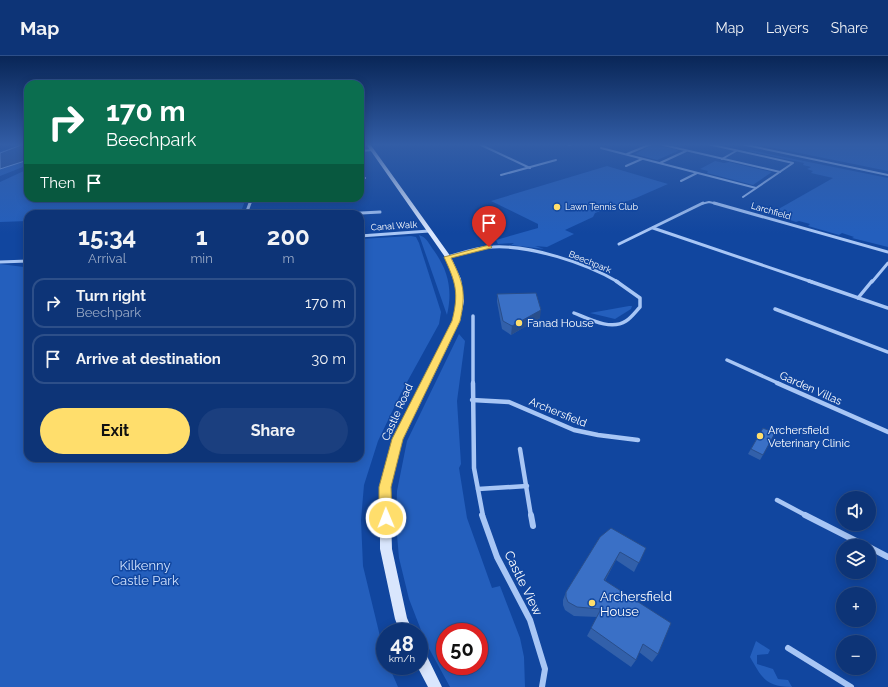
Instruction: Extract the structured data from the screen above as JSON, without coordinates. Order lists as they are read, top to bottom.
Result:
{
  "streets": {
    "main road": ["Castle Road"],
    "street": [
      "Larchfield",
      "Canal Walk",
      "Beechpark",
      "Garden Villas",
      "Archersfield",
      "Castle View"
    ]
  },
  "crossings": [
    ["Canal Walk", "Castle Road"],
    ["Beechpark", "Castle Road"],
    ["Archersfield", "Castle View"]
  ],
  "parks": ["Kilkenny Castle Park"],
  "places": [
    "Lawn Tennis Club",
    "Fanad House",
    "Archersfield Veterinary Clinic",
    "Archersfield House"
  ],
  "page": {
    "header": "Map",
    "nav": ["Map", "Layers", "Share"],
    "turn": ["170 m", "Beechpark"],
    "then": "Then",
    "eta": [
      "15:34",
      "Arrival",
      "1",
      "min",
      "200",
      "m"
    ],
    "list": [
      {
        "name": "Turn right",
        "note": "Beechpark",
        "value": "170 m"
      },
      {
        "name": "Arrive at destination",
        "value": "30 m"
      }
    ],
    "buttons": ["Exit", "Share"],
    "map_buttons": ["+", "−"],
    "speed": "48 km/h",
    "limit": "50"
  }
}
